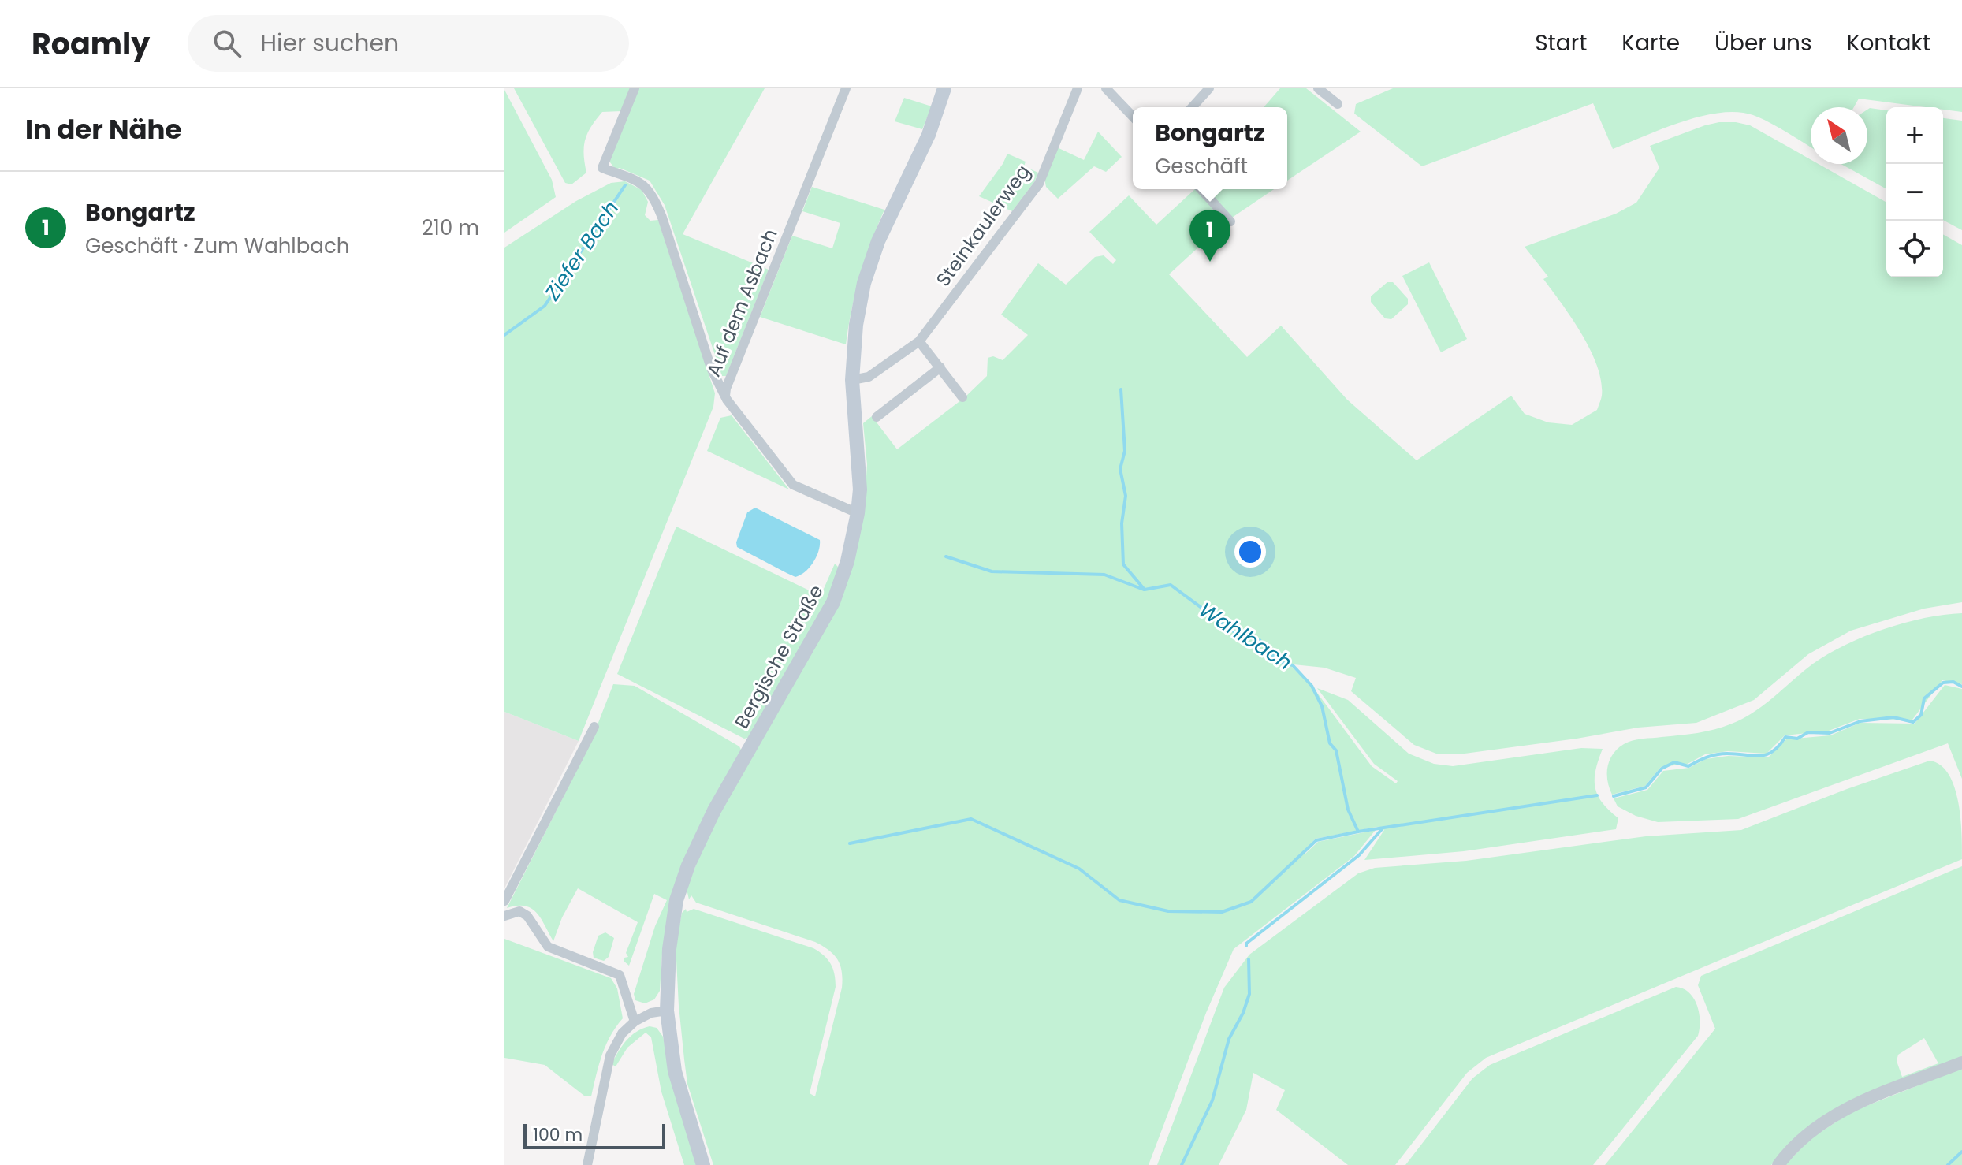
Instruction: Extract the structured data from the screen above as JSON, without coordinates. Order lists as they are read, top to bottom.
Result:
{
  "streets": {
    "main road": ["Bergische Straße"],
    "street": ["Steinkaulerweg", "Auf dem Asbach"]
  },
  "crossings": [
    ["Steinkaulerweg", "Bergische Straße"],
    ["Auf dem Asbach", "Bergische Straße"]
  ],
  "water": ["Ziefer Bach", "Wahlbach"],
  "scale_bar": "100 m",
  "north": "top left",
  "page": {
    "header": "Roamly",
    "search": "Hier suchen",
    "nav": [
      "Start",
      "Karte",
      "Über uns",
      "Kontakt"
    ],
    "heading": "In der Nähe",
    "map_buttons": ["+", "−"],
    "popup": ["Bongartz", "Geschäft"],
    "list": [
      {
        "mark": "1",
        "name": "Bongartz",
        "note": "Geschäft · Zum Wahlbach",
        "value": "210 m"
      }
    ],
    "pins": "1",
    "scale": "100 m"
  }
}
